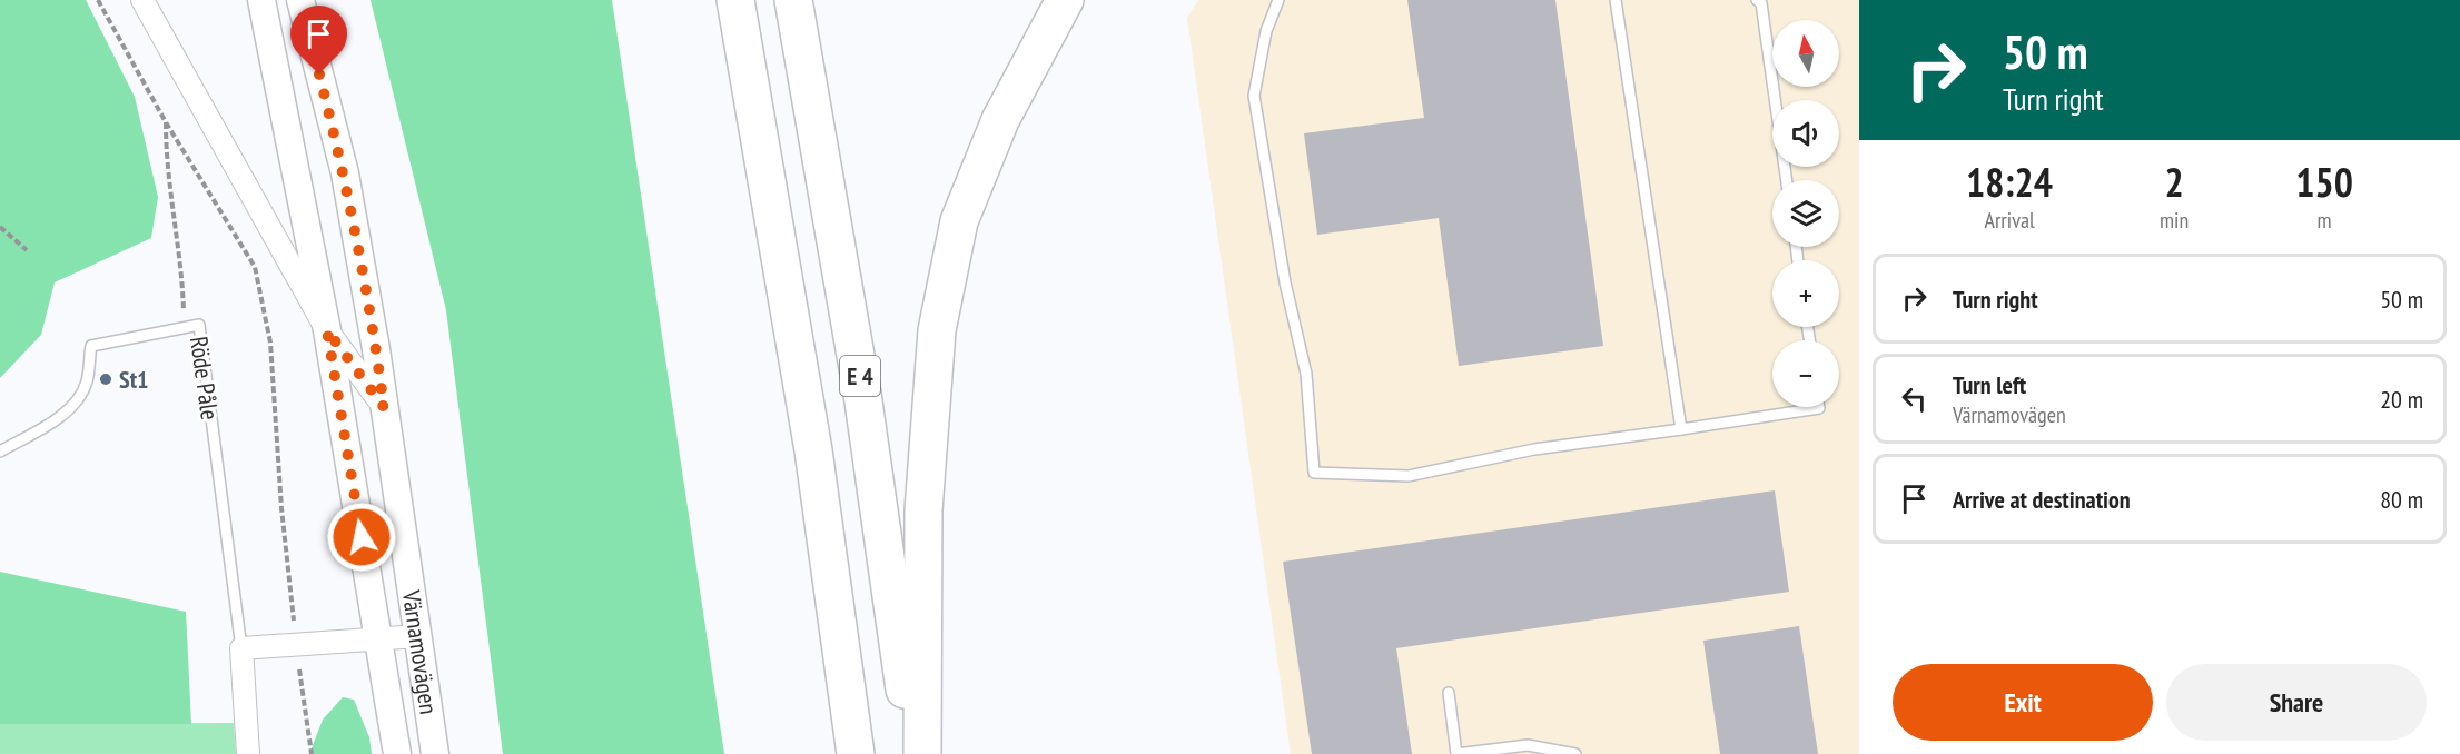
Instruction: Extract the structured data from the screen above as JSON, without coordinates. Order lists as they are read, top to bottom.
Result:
{
  "streets": {
    "highway": ["E 4"],
    "street": ["Röde Påle", "Värnamovägen"]
  },
  "places": ["St1"],
  "north": "top",
  "page": {
    "turn": ["50 m", "Turn right"],
    "map_buttons": ["+", "−"],
    "eta": [
      "18:24",
      "Arrival",
      "2",
      "min",
      "150",
      "m"
    ],
    "list": [
      {
        "name": "Turn right",
        "value": "50 m"
      },
      {
        "name": "Turn left",
        "note": "Värnamovägen",
        "value": "20 m"
      },
      {
        "name": "Arrive at destination",
        "value": "80 m"
      }
    ],
    "buttons": ["Exit", "Share"]
  }
}
